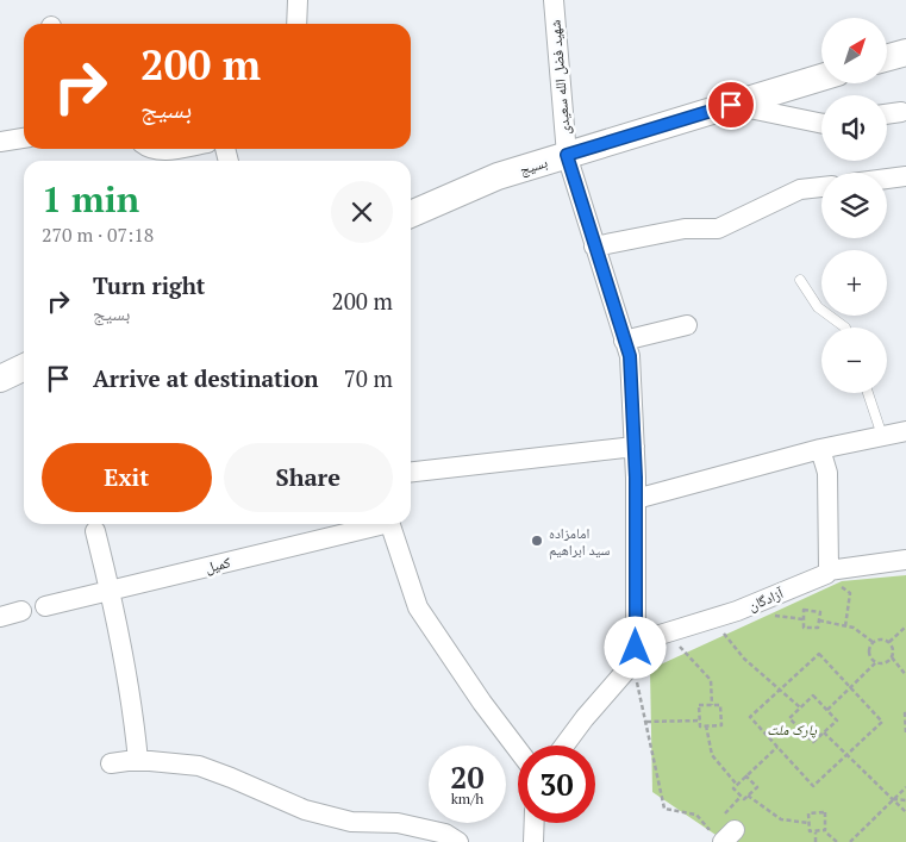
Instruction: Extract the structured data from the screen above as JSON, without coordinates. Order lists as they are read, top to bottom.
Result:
{
  "streets": {
    "street": [
      "شهید فضل الله سعیدی",
      "بسیج",
      "کمیل",
      "آزادگان"
    ]
  },
  "crossings": [
    ["شهید فضل الله سعیدی", "بسیج"],
    ["شهید فضل الله سعیدی", "آزادگان"]
  ],
  "parks": ["پارک ملت"],
  "places": ["امامزاده سید ابراهیم"],
  "north": "top right",
  "page": {
    "map_buttons": ["+", "−"],
    "turn": ["200 m", "بسیج"],
    "heading": ["1 min", "270 m · 07:18"],
    "list": [
      {
        "name": "Turn right",
        "note": "بسیج",
        "value": "200 m"
      },
      {
        "name": "Arrive at destination",
        "value": "70 m"
      }
    ],
    "buttons": ["Exit", "Share"],
    "speed": "20 km/h",
    "limit": "30"
  }
}
